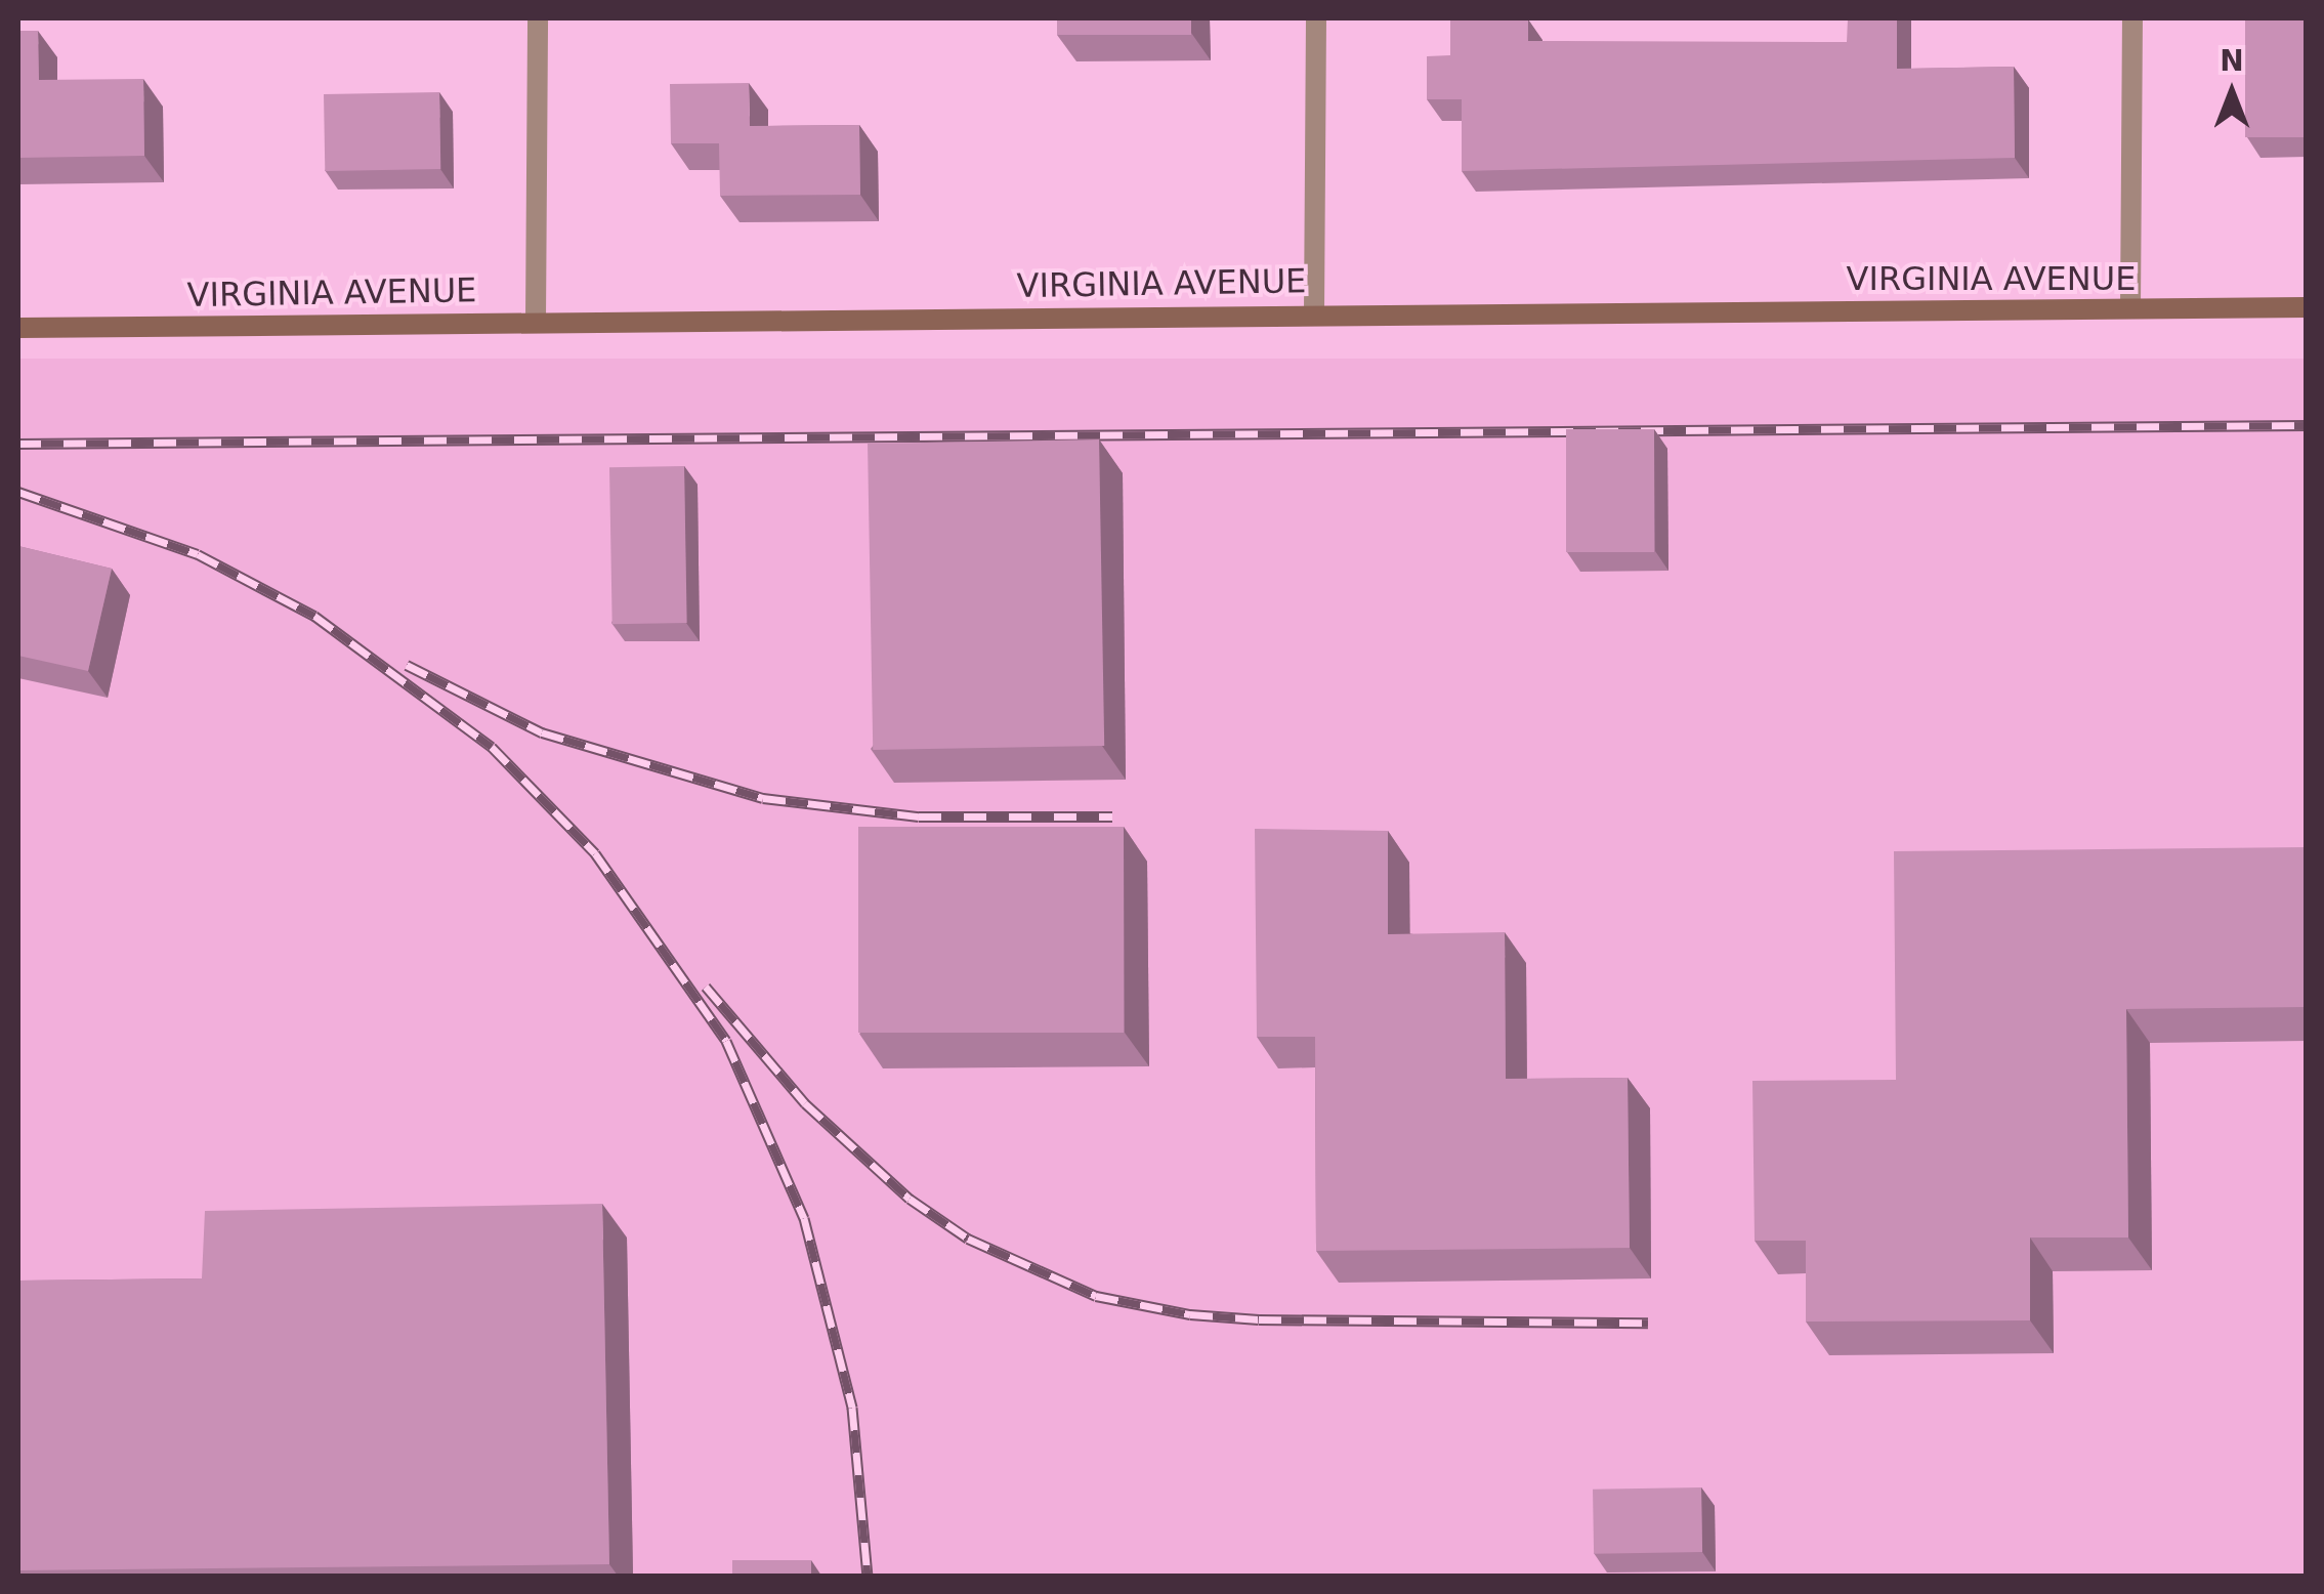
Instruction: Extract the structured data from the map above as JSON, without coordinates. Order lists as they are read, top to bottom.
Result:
{
  "streets": {
    "street": ["VIRGINIA AVENUE"]
  },
  "north": "top"
}
